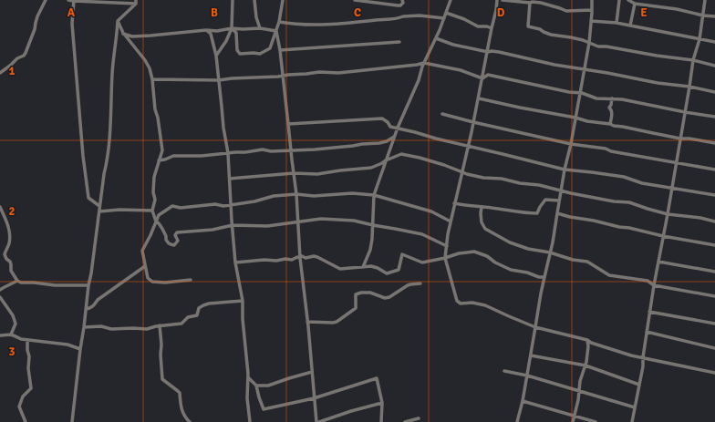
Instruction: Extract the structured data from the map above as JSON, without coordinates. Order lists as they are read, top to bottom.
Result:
{
  "grid": {
    "columns": [
      "A",
      "B",
      "C",
      "D",
      "E"
    ],
    "rows": ["1", "2", "3"]
  }
}
